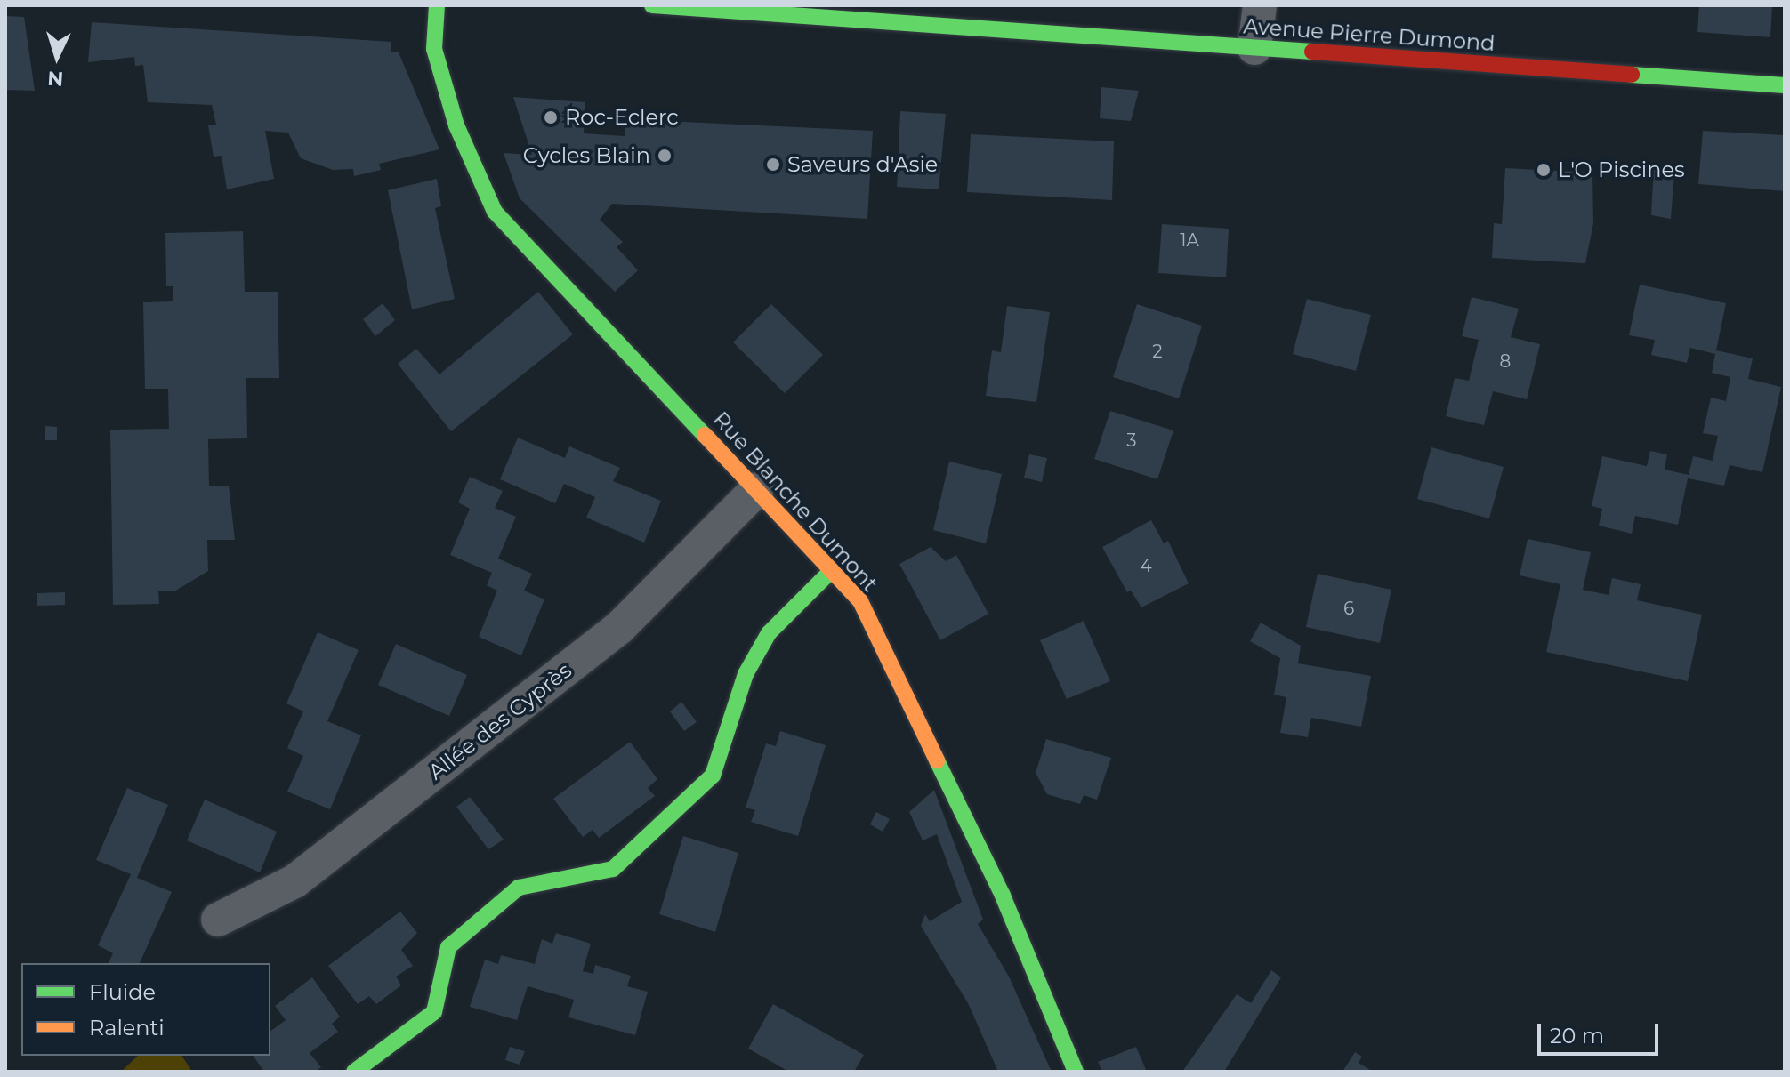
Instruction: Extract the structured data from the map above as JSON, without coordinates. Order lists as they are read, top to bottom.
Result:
{
  "streets": {
    "street": ["Avenue Pierre Dumond", "Rue Blanche Dumont", "Allée des Cyprès"]
  },
  "crossings": [
    ["Rue Blanche Dumont", "Allée des Cyprès"]
  ],
  "places": [
    "Roc-Eclerc",
    "Cycles Blain",
    "Saveurs d'Asie",
    "L'O Piscines"
  ],
  "house_numbers": [
    "1A",
    "2",
    "8",
    "3",
    "4",
    "6"
  ],
  "legend": ["Fluide", "Ralenti"],
  "scale_bar": "20 m",
  "north": "bottom"
}
